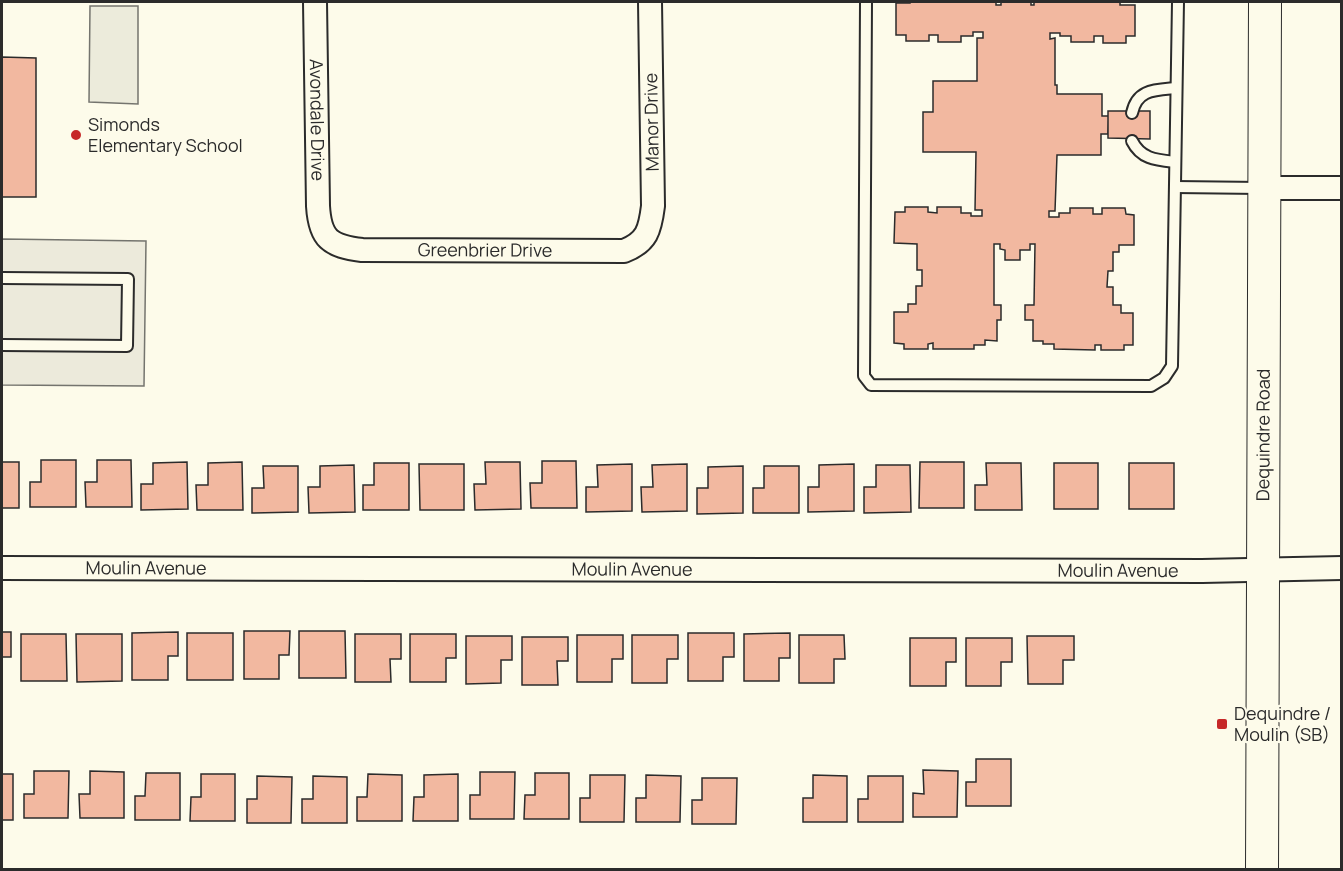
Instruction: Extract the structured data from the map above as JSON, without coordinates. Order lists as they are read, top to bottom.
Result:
{
  "streets": {
    "main road": ["Dequindre Road"],
    "street": [
      "Avondale Drive",
      "Manor Drive",
      "Greenbrier Drive",
      "Moulin Avenue"
    ]
  },
  "crossings": [
    ["Avondale Drive", "Greenbrier Drive"],
    ["Manor Drive", "Greenbrier Drive"],
    ["Dequindre Road", "Moulin Avenue"]
  ],
  "places": {
    "other": ["Simonds Elementary School"],
    "transit": ["Dequindre / Moulin (SB)"]
  }
}
